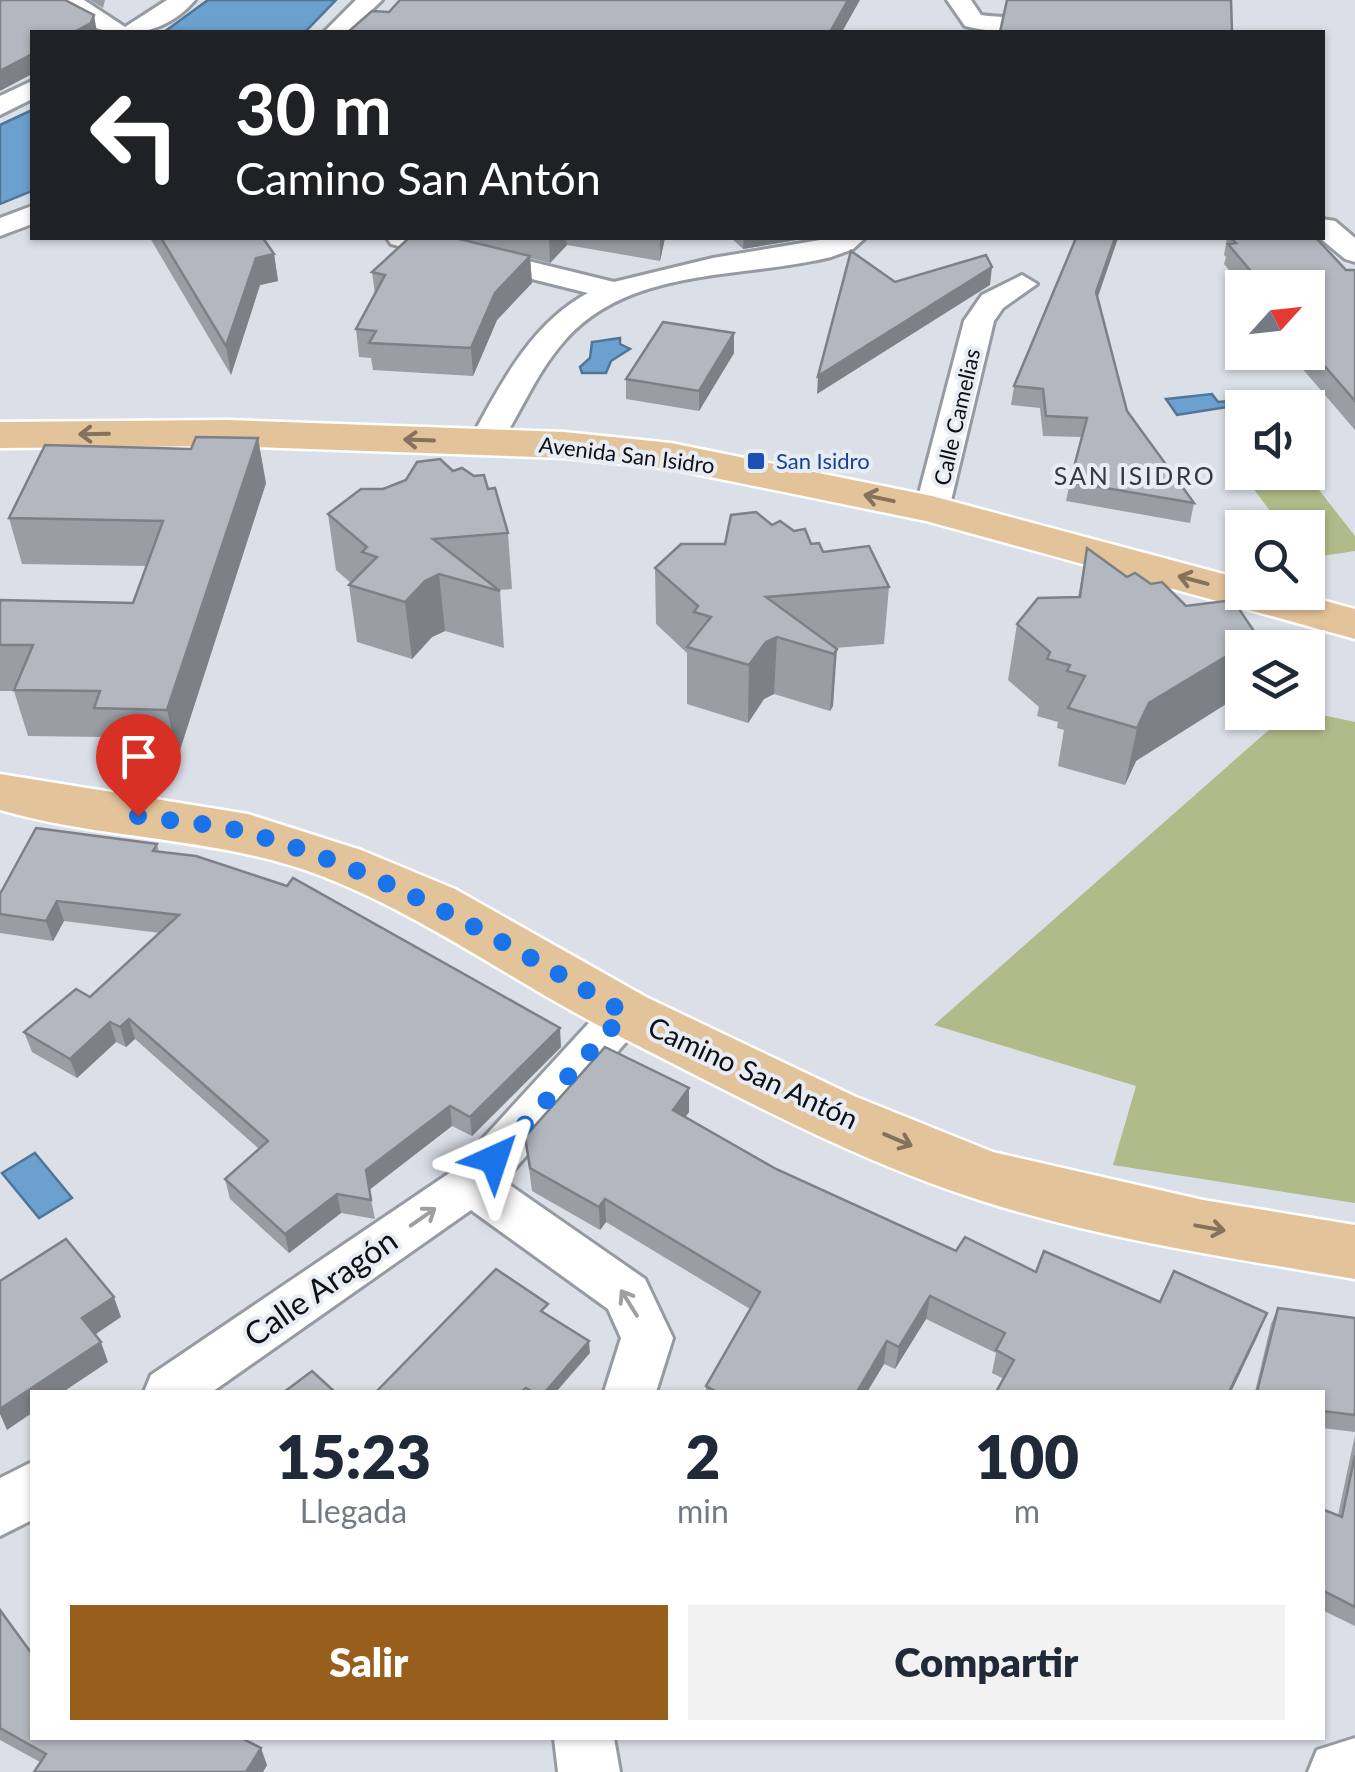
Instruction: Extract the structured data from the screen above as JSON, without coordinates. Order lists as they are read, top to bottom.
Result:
{
  "streets": {
    "main road": ["Avenida San Isidro", "Camino San Antón"],
    "street": ["Calle Camelias", "Calle Aragón"]
  },
  "crossings": [
    ["Calle Camelias", "Avenida San Isidro"],
    ["Camino San Antón", "Calle Aragón"]
  ],
  "one_way": ["Avenida San Isidro", "Camino San Antón", "Calle Aragón"],
  "districts": ["SAN ISIDRO"],
  "places": {
    "transit": ["San Isidro"]
  },
  "north": "top right",
  "page": {
    "turn": ["30 m", "Camino San Antón"],
    "eta": [
      "15:23",
      "Llegada",
      "2",
      "min",
      "100",
      "m"
    ],
    "buttons": ["Salir", "Compartir"]
  }
}
